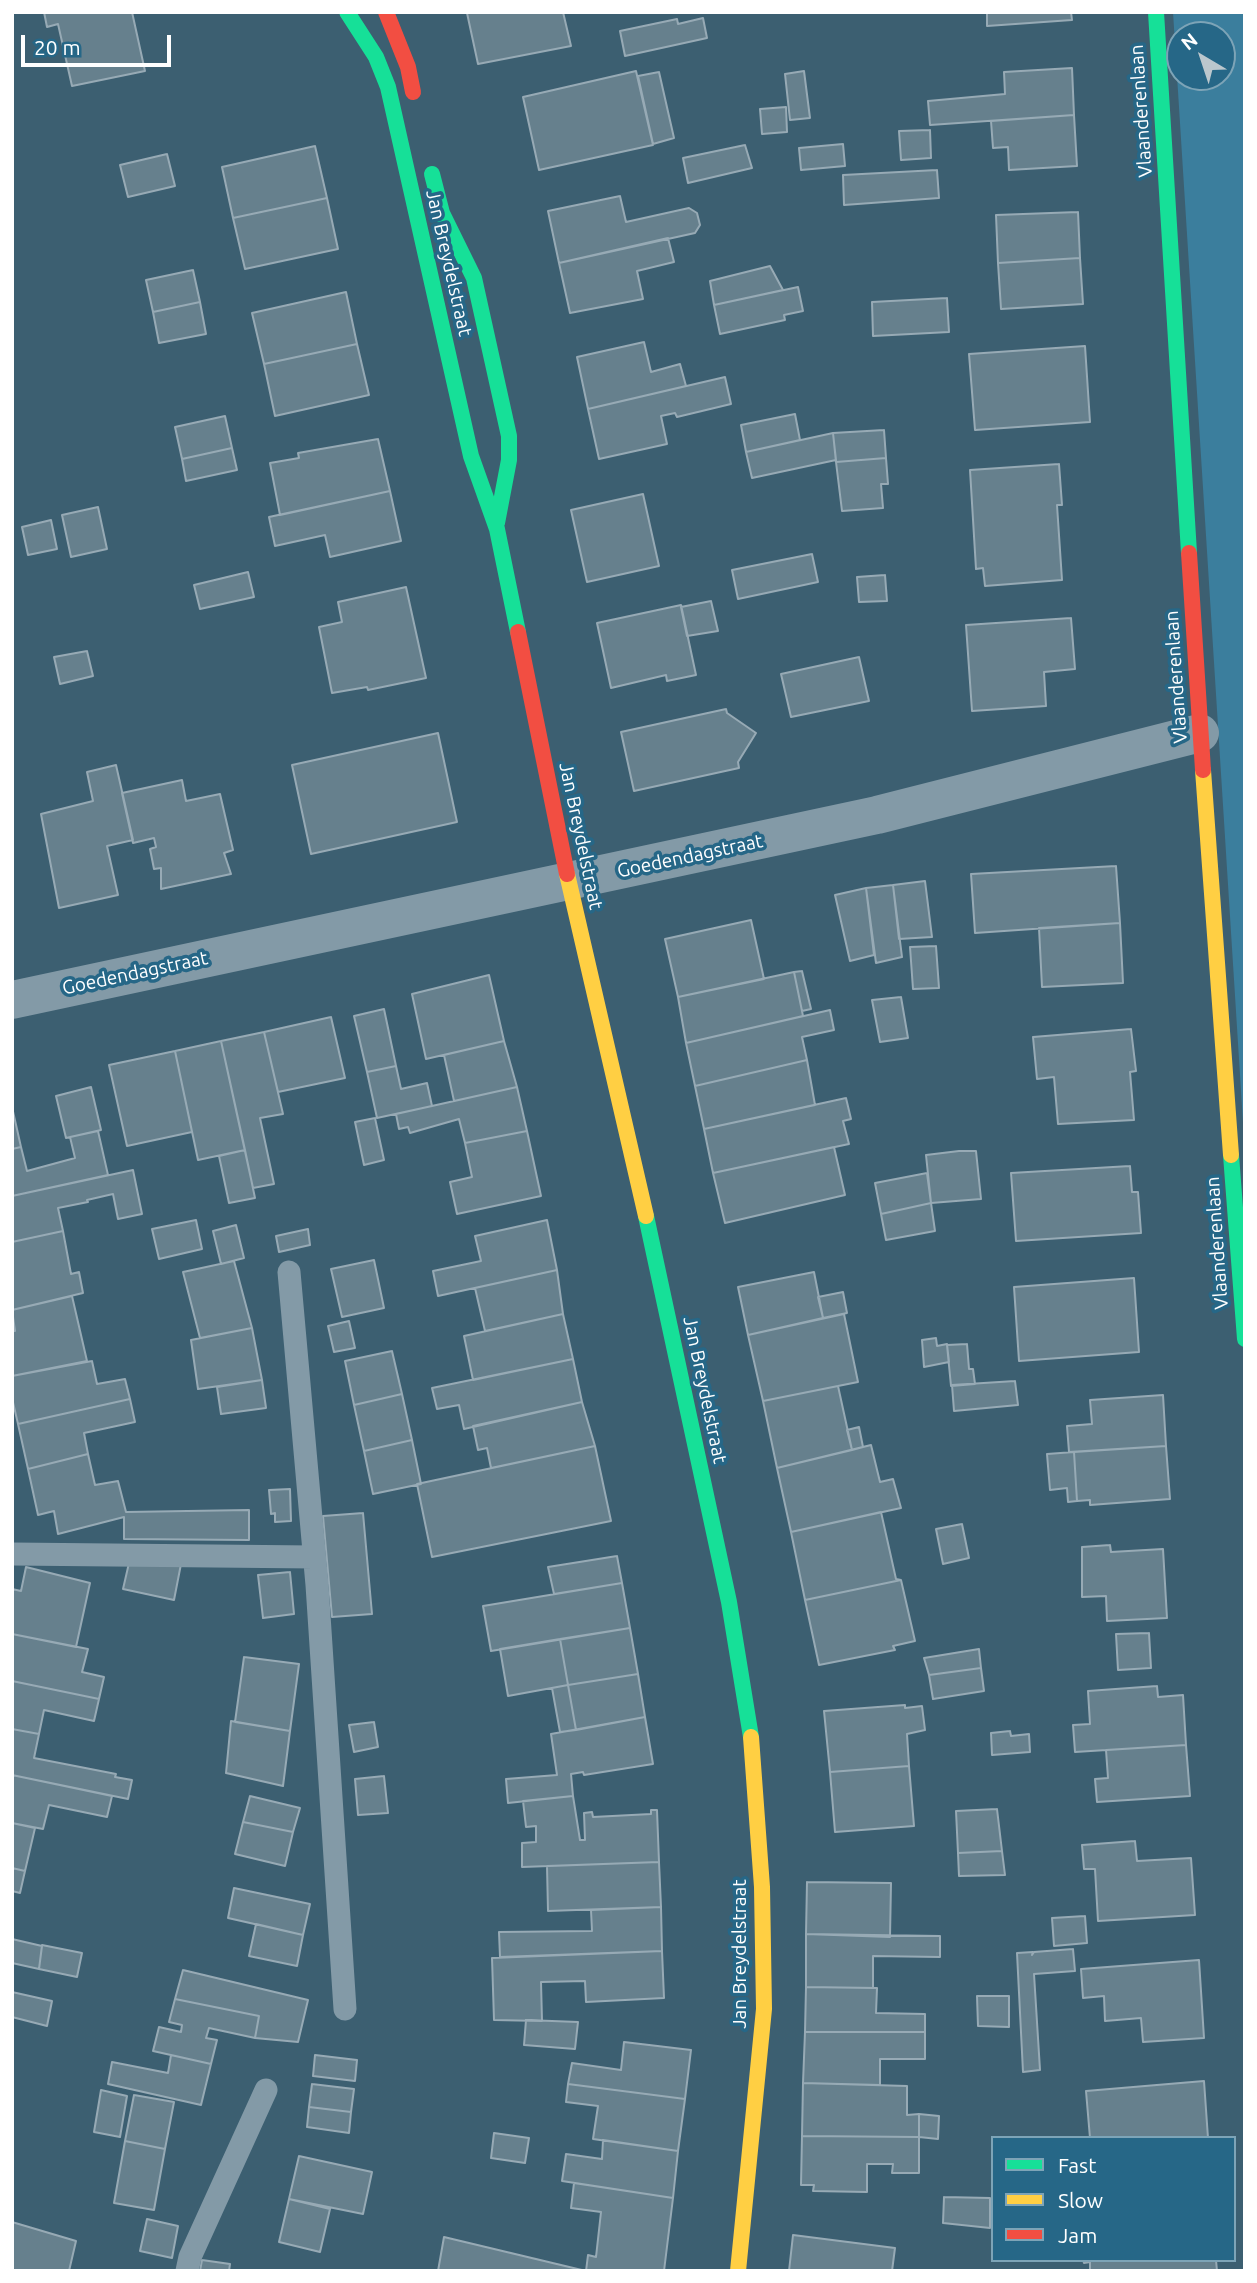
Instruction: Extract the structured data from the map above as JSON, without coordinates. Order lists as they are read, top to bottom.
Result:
{
  "streets": {
    "street": ["Vlaanderenlaan", "Jan Breydelstraat", "Goedendagstraat"]
  },
  "crossings": [
    ["Vlaanderenlaan", "Goedendagstraat"],
    ["Jan Breydelstraat", "Goedendagstraat"]
  ],
  "legend": ["Fast", "Slow", "Jam"],
  "scale_bar": "20 m",
  "north": "top left"
}
